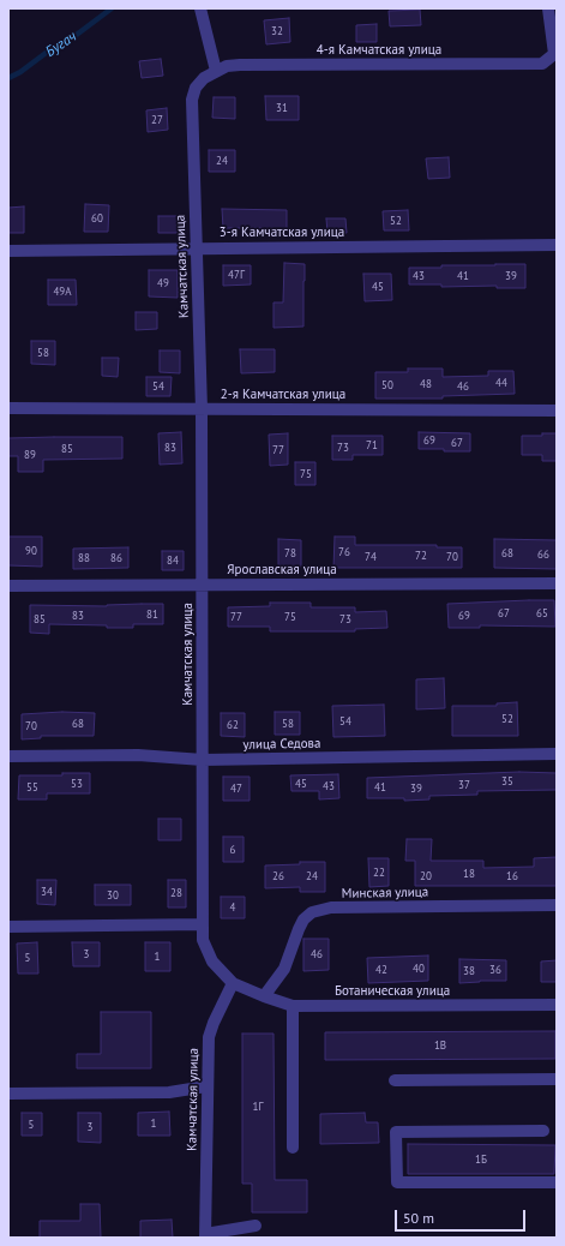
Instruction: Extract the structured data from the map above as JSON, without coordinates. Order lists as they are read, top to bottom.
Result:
{
  "streets": {
    "street": [
      "4-я Камчатская улица",
      "3-я Камчатская улица",
      "Камчатская улица",
      "2-я Камчатская улица",
      "Ярославская улица",
      "улица Седова",
      "Минская улица",
      "Ботаническая улица"
    ]
  },
  "crossings": [
    ["4-я Камчатская улица", "Камчатская улица"],
    ["3-я Камчатская улица", "Камчатская улица"],
    ["Камчатская улица", "2-я Камчатская улица"],
    ["Камчатская улица", "Ярославская улица"],
    ["Камчатская улица", "улица Седова"],
    ["Камчатская улица", "Ботаническая улица"],
    ["Минская улица", "Ботаническая улица"]
  ],
  "water": ["Бугач"],
  "house_numbers": [
    "32",
    "31",
    "27",
    "24",
    "60",
    "52",
    "47Г",
    "43",
    "41",
    "39",
    "49",
    "45",
    "49А",
    "58",
    "44",
    "48",
    "50",
    "54",
    "46",
    "69",
    "67",
    "71",
    "83",
    "73",
    "85",
    "77",
    "89",
    "75",
    "90",
    "76",
    "78",
    "68",
    "66",
    "72",
    "74",
    "70",
    "88",
    "86",
    "84",
    "67",
    "65",
    "81",
    "83",
    "69",
    "77",
    "75",
    "85",
    "73",
    "52",
    "54",
    "68",
    "58",
    "62",
    "70",
    "35",
    "53",
    "45",
    "37",
    "43",
    "55",
    "41",
    "47",
    "39",
    "6",
    "22",
    "18",
    "26",
    "24",
    "20",
    "16",
    "34",
    "28",
    "30",
    "4",
    "3",
    "46",
    "1",
    "5",
    "40",
    "42",
    "36",
    "38",
    "1В",
    "1Г",
    "1",
    "5",
    "3",
    "1Б"
  ],
  "scale_bar": "50 m"
}
